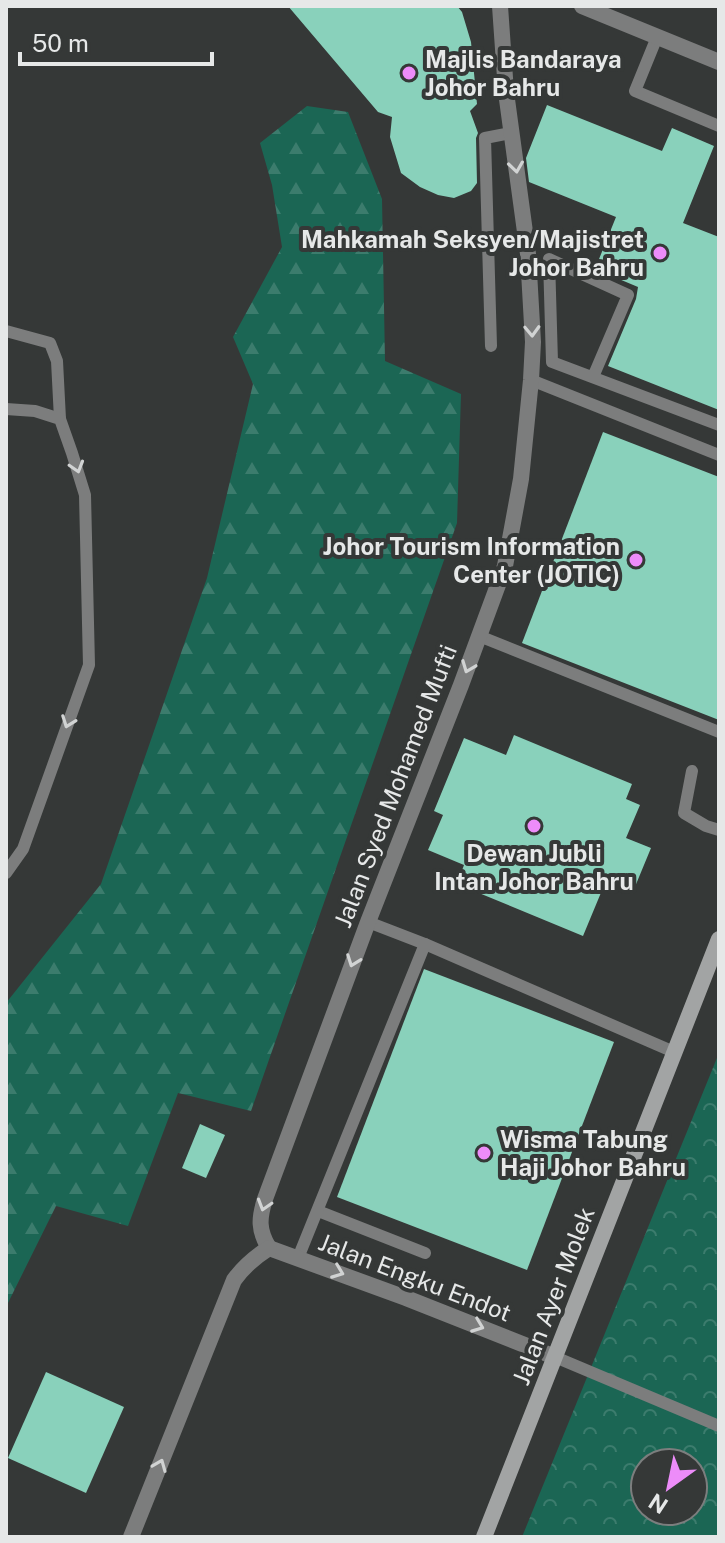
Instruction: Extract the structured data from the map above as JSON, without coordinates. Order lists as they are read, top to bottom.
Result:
{
  "streets": {
    "main road": ["Jalan Ayer Molek"],
    "street": ["Jalan Syed Mohamed Mufti", "Jalan Engku Endot"]
  },
  "crossings": [
    ["Jalan Syed Mohamed Mufti", "Jalan Engku Endot"],
    ["Jalan Engku Endot", "Jalan Ayer Molek"]
  ],
  "one_way": ["Jalan Syed Mohamed Mufti", "Jalan Engku Endot"],
  "places": [
    "Majlis Bandaraya Johor Bahru",
    "Mahkamah Seksyen/Majistret Johor Bahru",
    "Johor Tourism Information Center (JOTIC)",
    "Dewan Jubli Intan Johor Bahru",
    "Wisma Tabung Haji Johor Bahru"
  ],
  "scale_bar": "50 m",
  "north": "bottom left"
}
